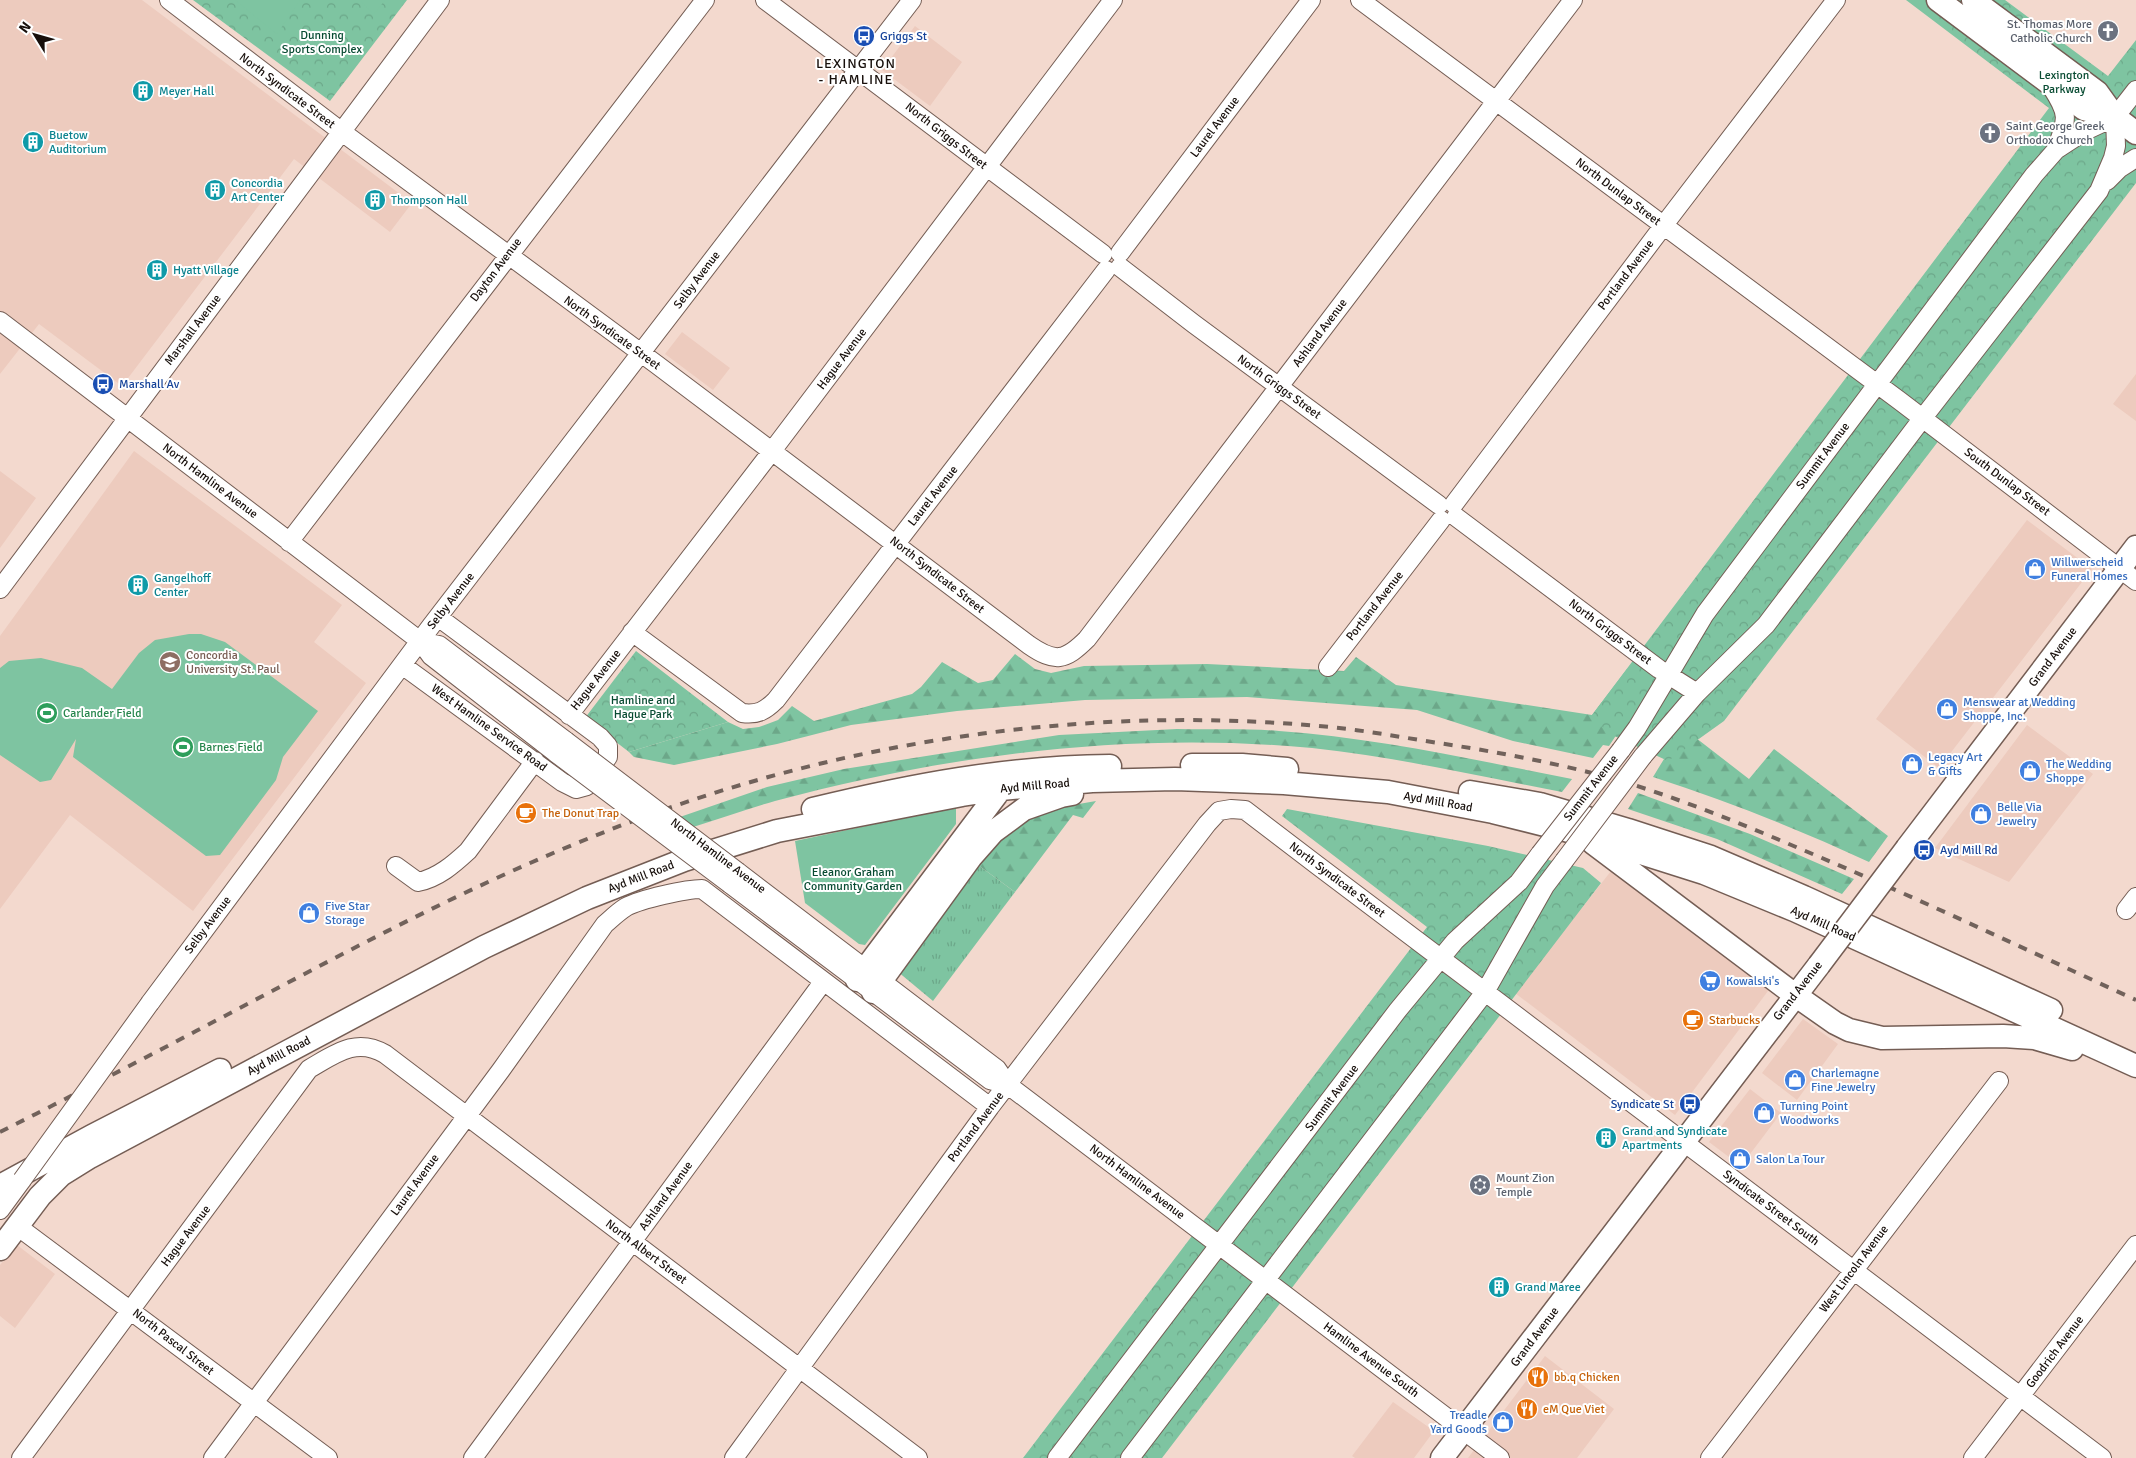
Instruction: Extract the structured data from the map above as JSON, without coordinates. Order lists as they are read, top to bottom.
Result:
{
  "streets": {
    "main road": ["Grand Avenue", "Ayd Mill Road"],
    "street": [
      "North Syndicate Street",
      "Laurel Avenue",
      "North Griggs Street",
      "North Dunlap Street",
      "Dayton Avenue",
      "Portland Avenue",
      "Selby Avenue",
      "Marshall Avenue",
      "Ashland Avenue",
      "Hague Avenue",
      "Summit Avenue",
      "North Hamline Avenue",
      "South Dunlap Street",
      "West Hamline Service Road",
      "Syndicate Street South",
      "North Albert Street",
      "West Lincoln Avenue",
      "North Pascal Street",
      "Goodrich Avenue",
      "Hamline Avenue South"
    ]
  },
  "crossings": [
    ["North Syndicate Street", "Laurel Avenue"],
    ["North Syndicate Street", "Dayton Avenue"],
    ["North Syndicate Street", "Portland Avenue"],
    ["North Syndicate Street", "Selby Avenue"],
    ["North Syndicate Street", "Marshall Avenue"],
    ["North Syndicate Street", "Ashland Avenue"],
    ["North Syndicate Street", "Hague Avenue"],
    ["North Syndicate Street", "Summit Avenue"],
    ["North Syndicate Street", "Syndicate Street South"],
    ["Laurel Avenue", "North Griggs Street"],
    ["Laurel Avenue", "Ashland Avenue"],
    ["Laurel Avenue", "Hague Avenue"],
    ["Laurel Avenue", "North Albert Street"],
    ["Laurel Avenue", "North Pascal Street"],
    ["North Griggs Street", "Portland Avenue"],
    ["North Griggs Street", "Selby Avenue"],
    ["North Griggs Street", "Ashland Avenue"],
    ["North Griggs Street", "Hague Avenue"],
    ["North Griggs Street", "Summit Avenue"],
    ["North Dunlap Street", "Portland Avenue"],
    ["North Dunlap Street", "Ashland Avenue"],
    ["North Dunlap Street", "Summit Avenue"],
    ["North Dunlap Street", "South Dunlap Street"],
    ["Dayton Avenue", "North Hamline Avenue"],
    ["Portland Avenue", "North Hamline Avenue"],
    ["Portland Avenue", "North Albert Street"],
    ["Selby Avenue", "North Hamline Avenue"],
    ["Selby Avenue", "West Hamline Service Road"],
    ["Marshall Avenue", "North Hamline Avenue"],
    ["Ashland Avenue", "North Albert Street"],
    ["Hague Avenue", "West Hamline Service Road"],
    ["Hague Avenue", "North Albert Street"],
    ["Hague Avenue", "North Pascal Street"],
    ["Summit Avenue", "North Hamline Avenue"],
    ["Summit Avenue", "South Dunlap Street"],
    ["Summit Avenue", "Syndicate Street South"],
    ["Summit Avenue", "Hamline Avenue South"],
    ["North Hamline Avenue", "Hamline Avenue South"],
    ["South Dunlap Street", "Grand Avenue"],
    ["Grand Avenue", "Syndicate Street South"],
    ["Grand Avenue", "Hamline Avenue South"],
    ["Ayd Mill Road", "North Pascal Street"],
    ["Syndicate Street South", "West Lincoln Avenue"],
    ["Syndicate Street South", "Goodrich Avenue"]
  ],
  "districts": ["LEXINGTON - HAMLINE"],
  "parks": [
    "Dunning Sports Complex",
    "Lexington Parkway",
    "Hamline and Hague Park",
    "Eleanor Graham Community Garden"
  ],
  "places": {
    "church": ["St. Thomas More Catholic Church", "Saint George Greek Orthodox Church"],
    "bus stop": [
      "Griggs St",
      "Marshall Av",
      "Ayd Mill Rd",
      "Syndicate St"
    ],
    "building": [
      "Meyer Hall",
      "Buetow Auditorium",
      "Concordia Art Center",
      "Thompson Hall",
      "Hyatt Village",
      "Gangelhoff Center",
      "Grand and Syndicate Apartments",
      "Grand Maree"
    ],
    "shop": [
      "Willwerscheid Funeral Homes",
      "Menswear at Wedding Shoppe, Inc.",
      "Legacy Art & Gifts",
      "The Wedding Shoppe",
      "Belle Via Jewelry",
      "Five Star Storage",
      "Charlemagne Fine Jewelry",
      "Turning Point Woodworks",
      "Salon La Tour",
      "Treadle Yard Goods"
    ],
    "school or university": ["Concordia University St. Paul"],
    "sports": ["Carlander Field", "Barnes Field"],
    "cafe": ["The Donut Trap", "Starbucks"],
    "supermarket": ["Kowalski's"],
    "synagogue": ["Mount Zion Temple"],
    "restaurant": ["bb.q Chicken", "eM Que Viet"]
  },
  "north": "top left"
}
